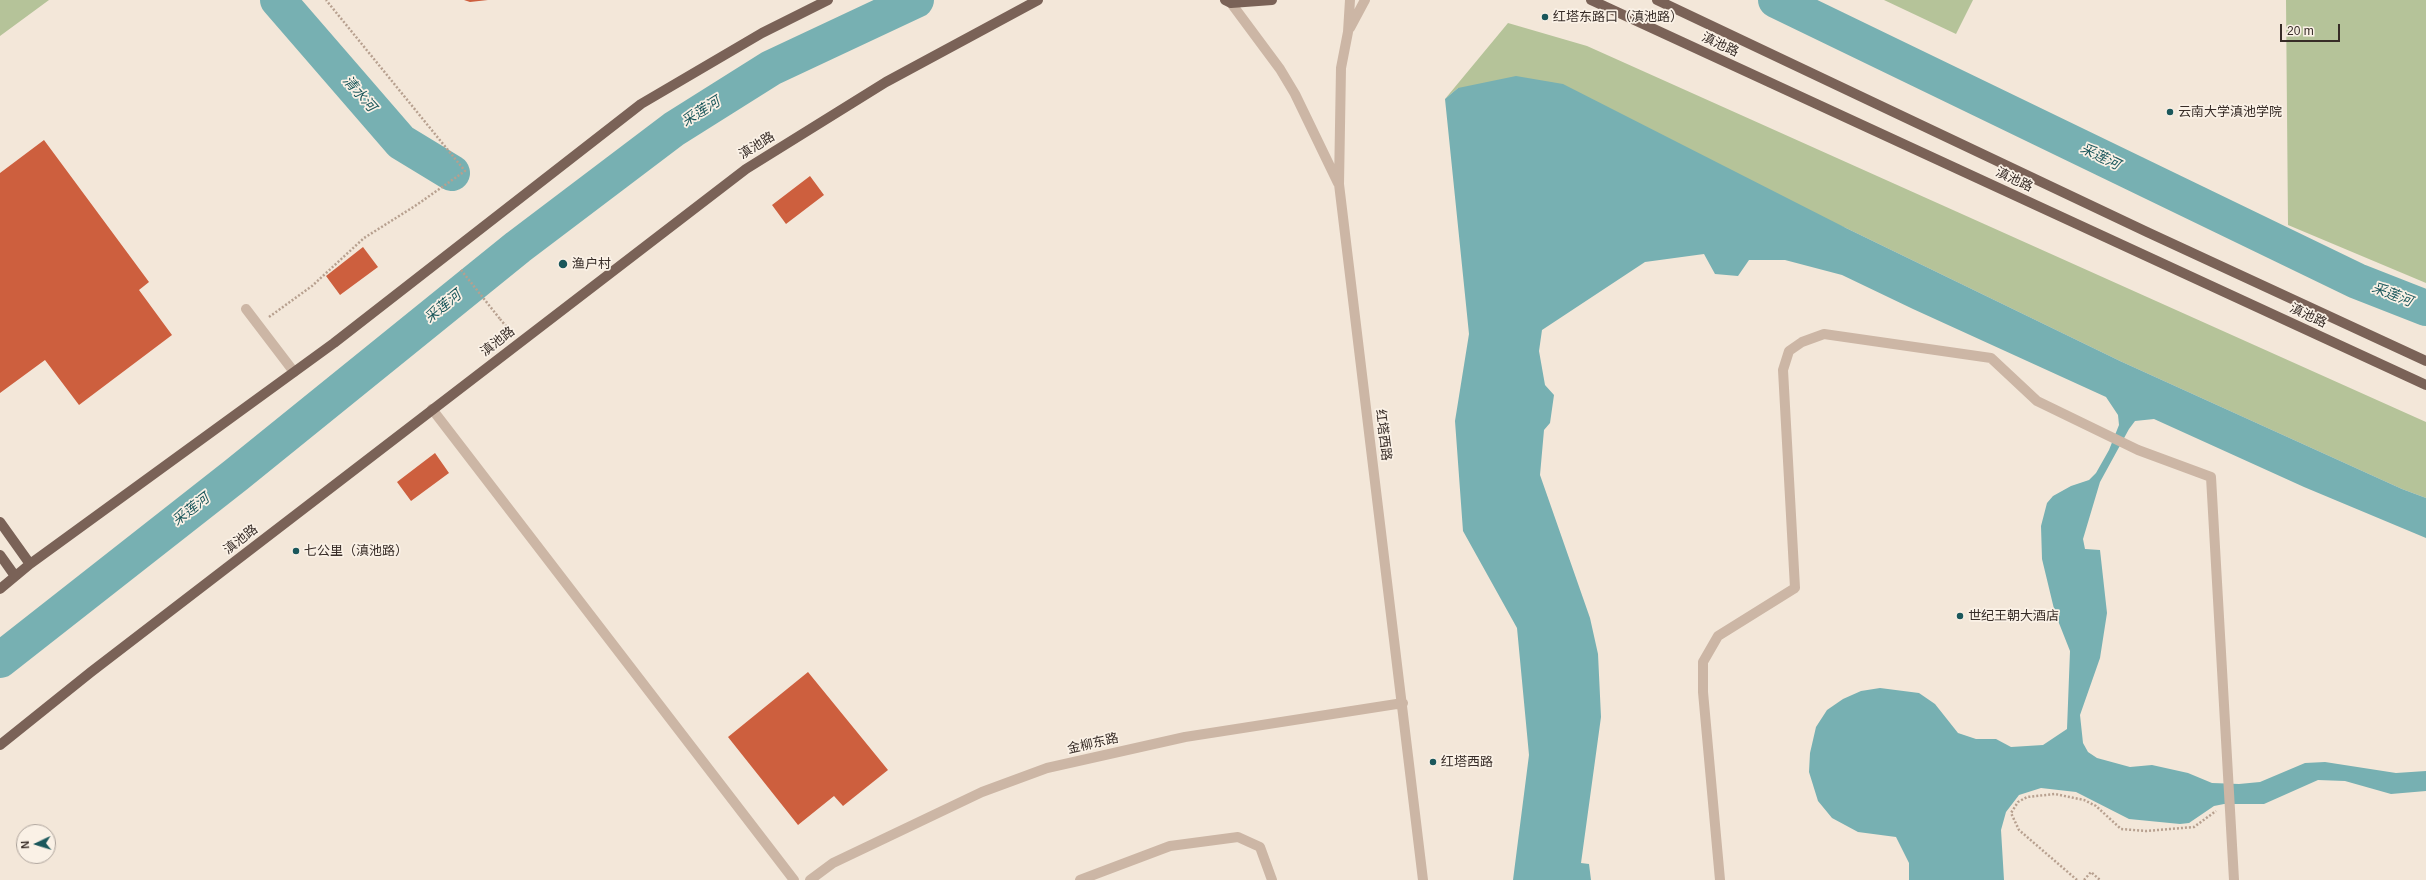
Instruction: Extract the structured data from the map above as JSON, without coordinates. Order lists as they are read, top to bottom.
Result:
{
  "streets": {
    "main road": ["滇池路"],
    "street": ["红塔西路", "金柳东路"]
  },
  "crossings": [
    ["红塔西路", "金柳东路"]
  ],
  "water": ["清水河", "采莲河"],
  "places": [
    "红塔东路口（滇池路）",
    "云南大学滇池学院",
    "渔户村",
    "七公里（滇池路）",
    "世纪王朝大酒店",
    "红塔西路"
  ],
  "scale_bar": "20 m",
  "north": "left"
}
